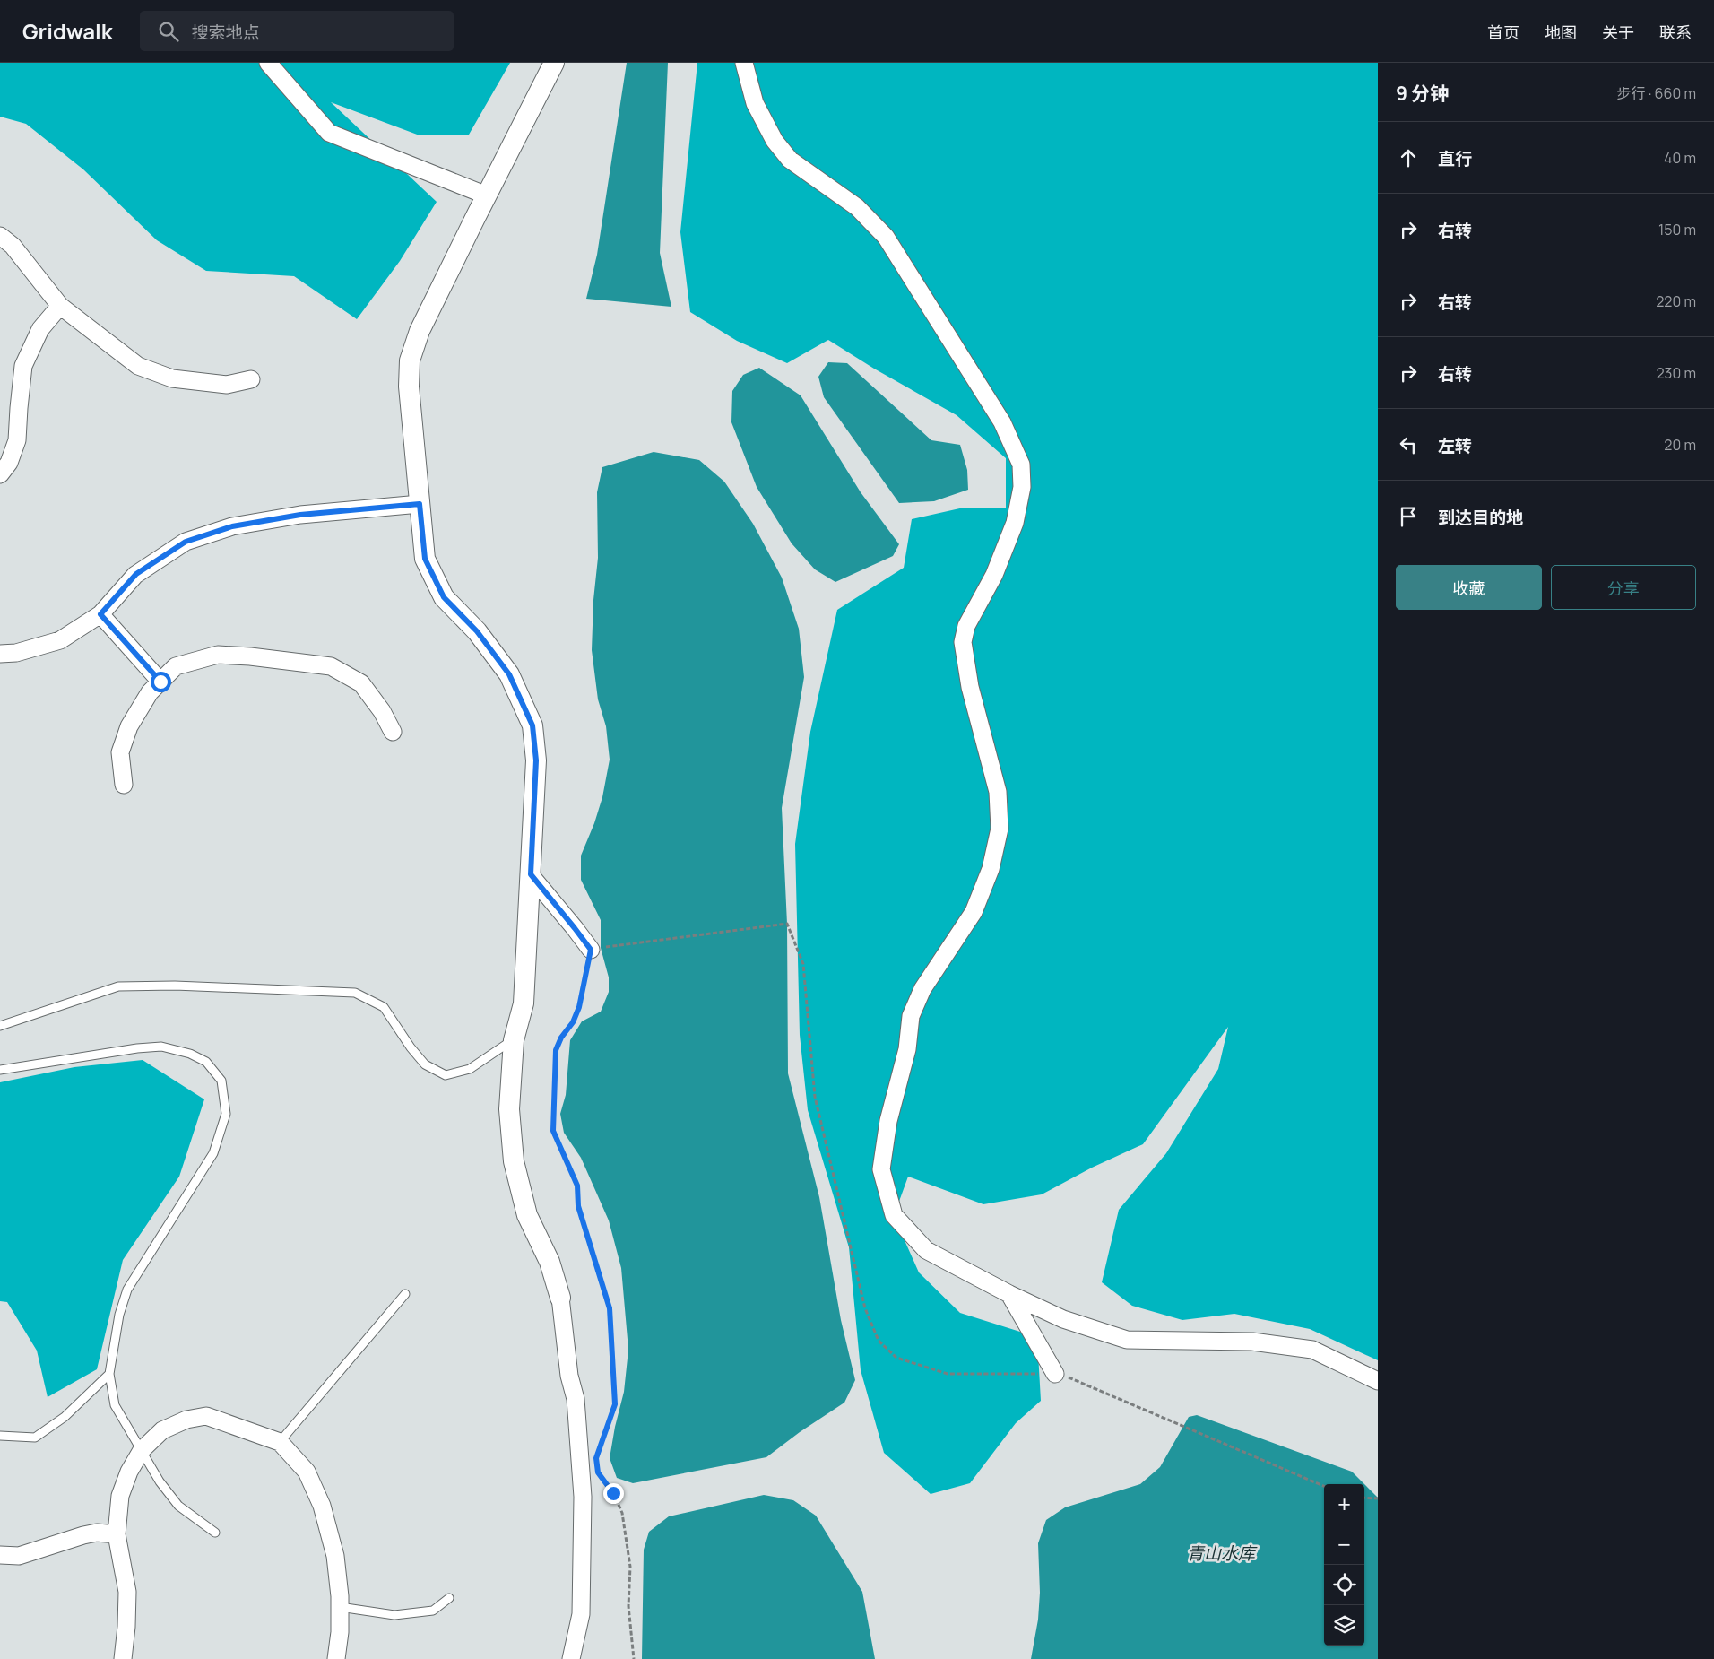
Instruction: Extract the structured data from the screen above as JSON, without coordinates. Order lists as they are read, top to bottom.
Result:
{
  "water": ["青山水库"],
  "page": {
    "header": "Gridwalk",
    "search": "搜索地点",
    "nav": [
      "首页",
      "地图",
      "关于",
      "联系"
    ],
    "heading": ["9 分钟", "步行 · 660 m"],
    "list": [
      ["直行", "40 m"],
      ["右转", "150 m"],
      ["右转", "220 m"],
      ["右转", "230 m"],
      ["左转", "20 m"],
      "到达目的地"
    ],
    "buttons": ["收藏", "分享"],
    "map_buttons": ["+", "−"]
  }
}
